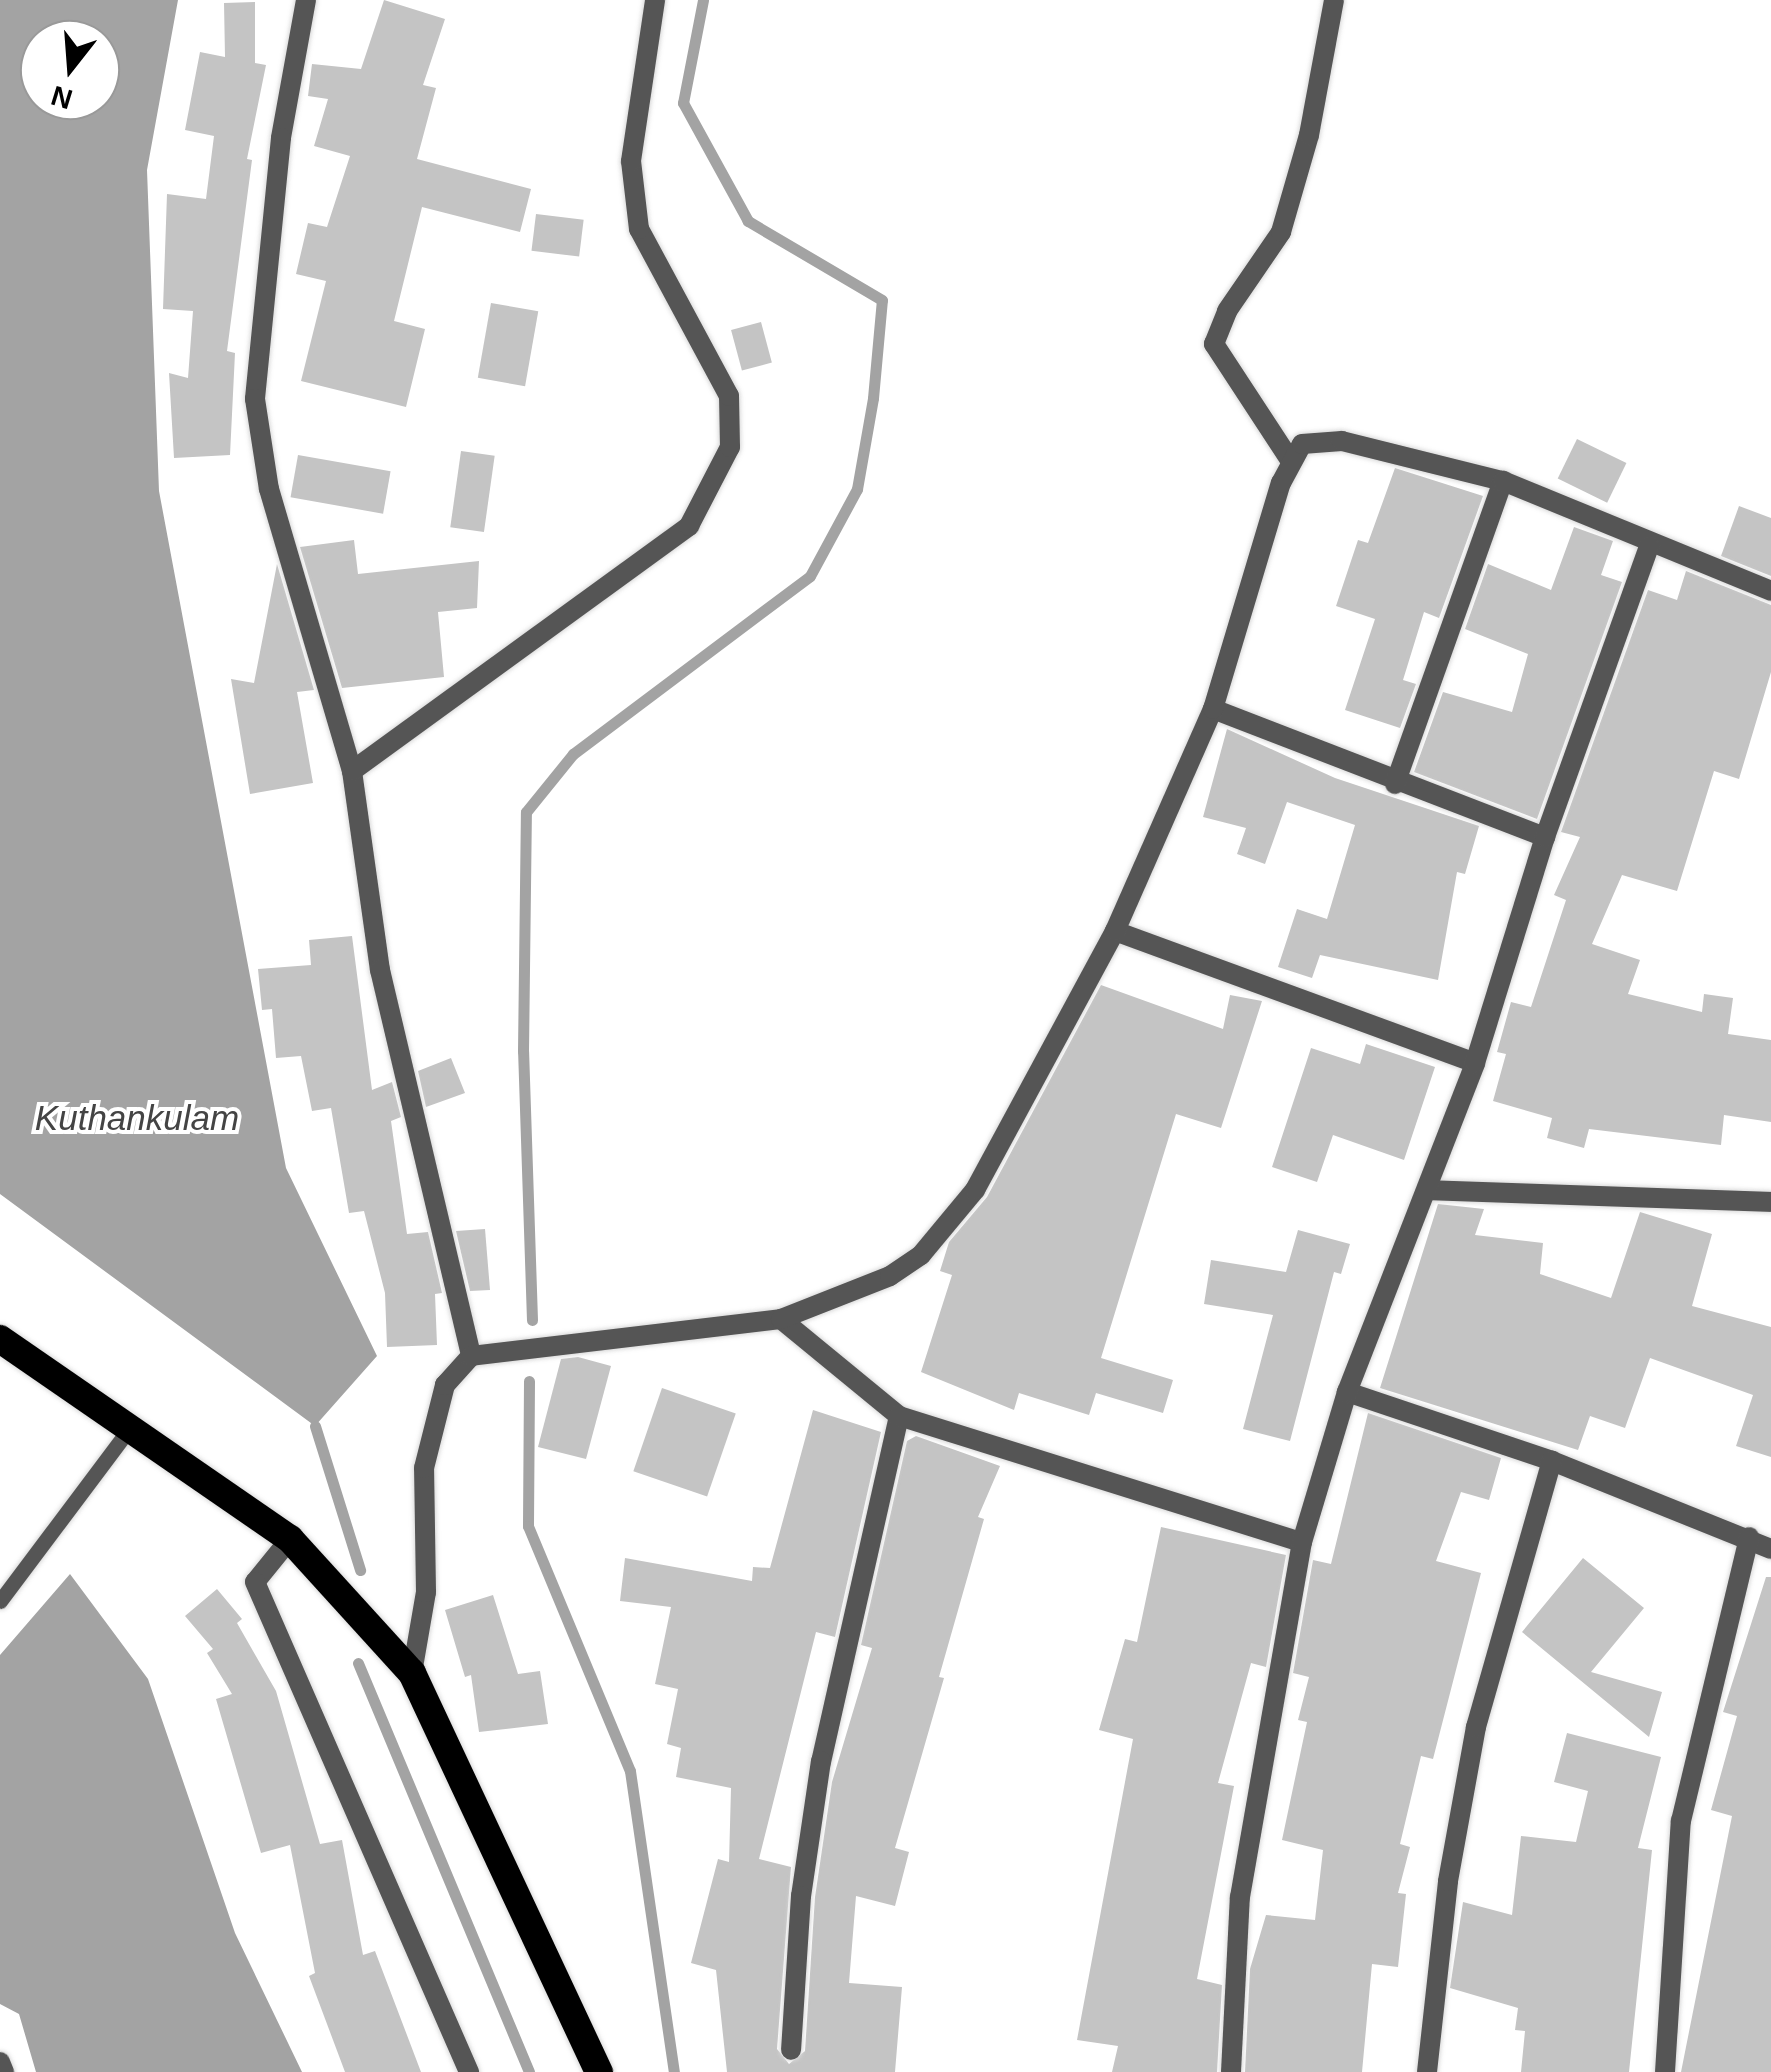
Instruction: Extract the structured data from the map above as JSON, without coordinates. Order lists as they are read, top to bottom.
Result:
{
  "water": ["Kuthankulam"],
  "north": "bottom"
}
